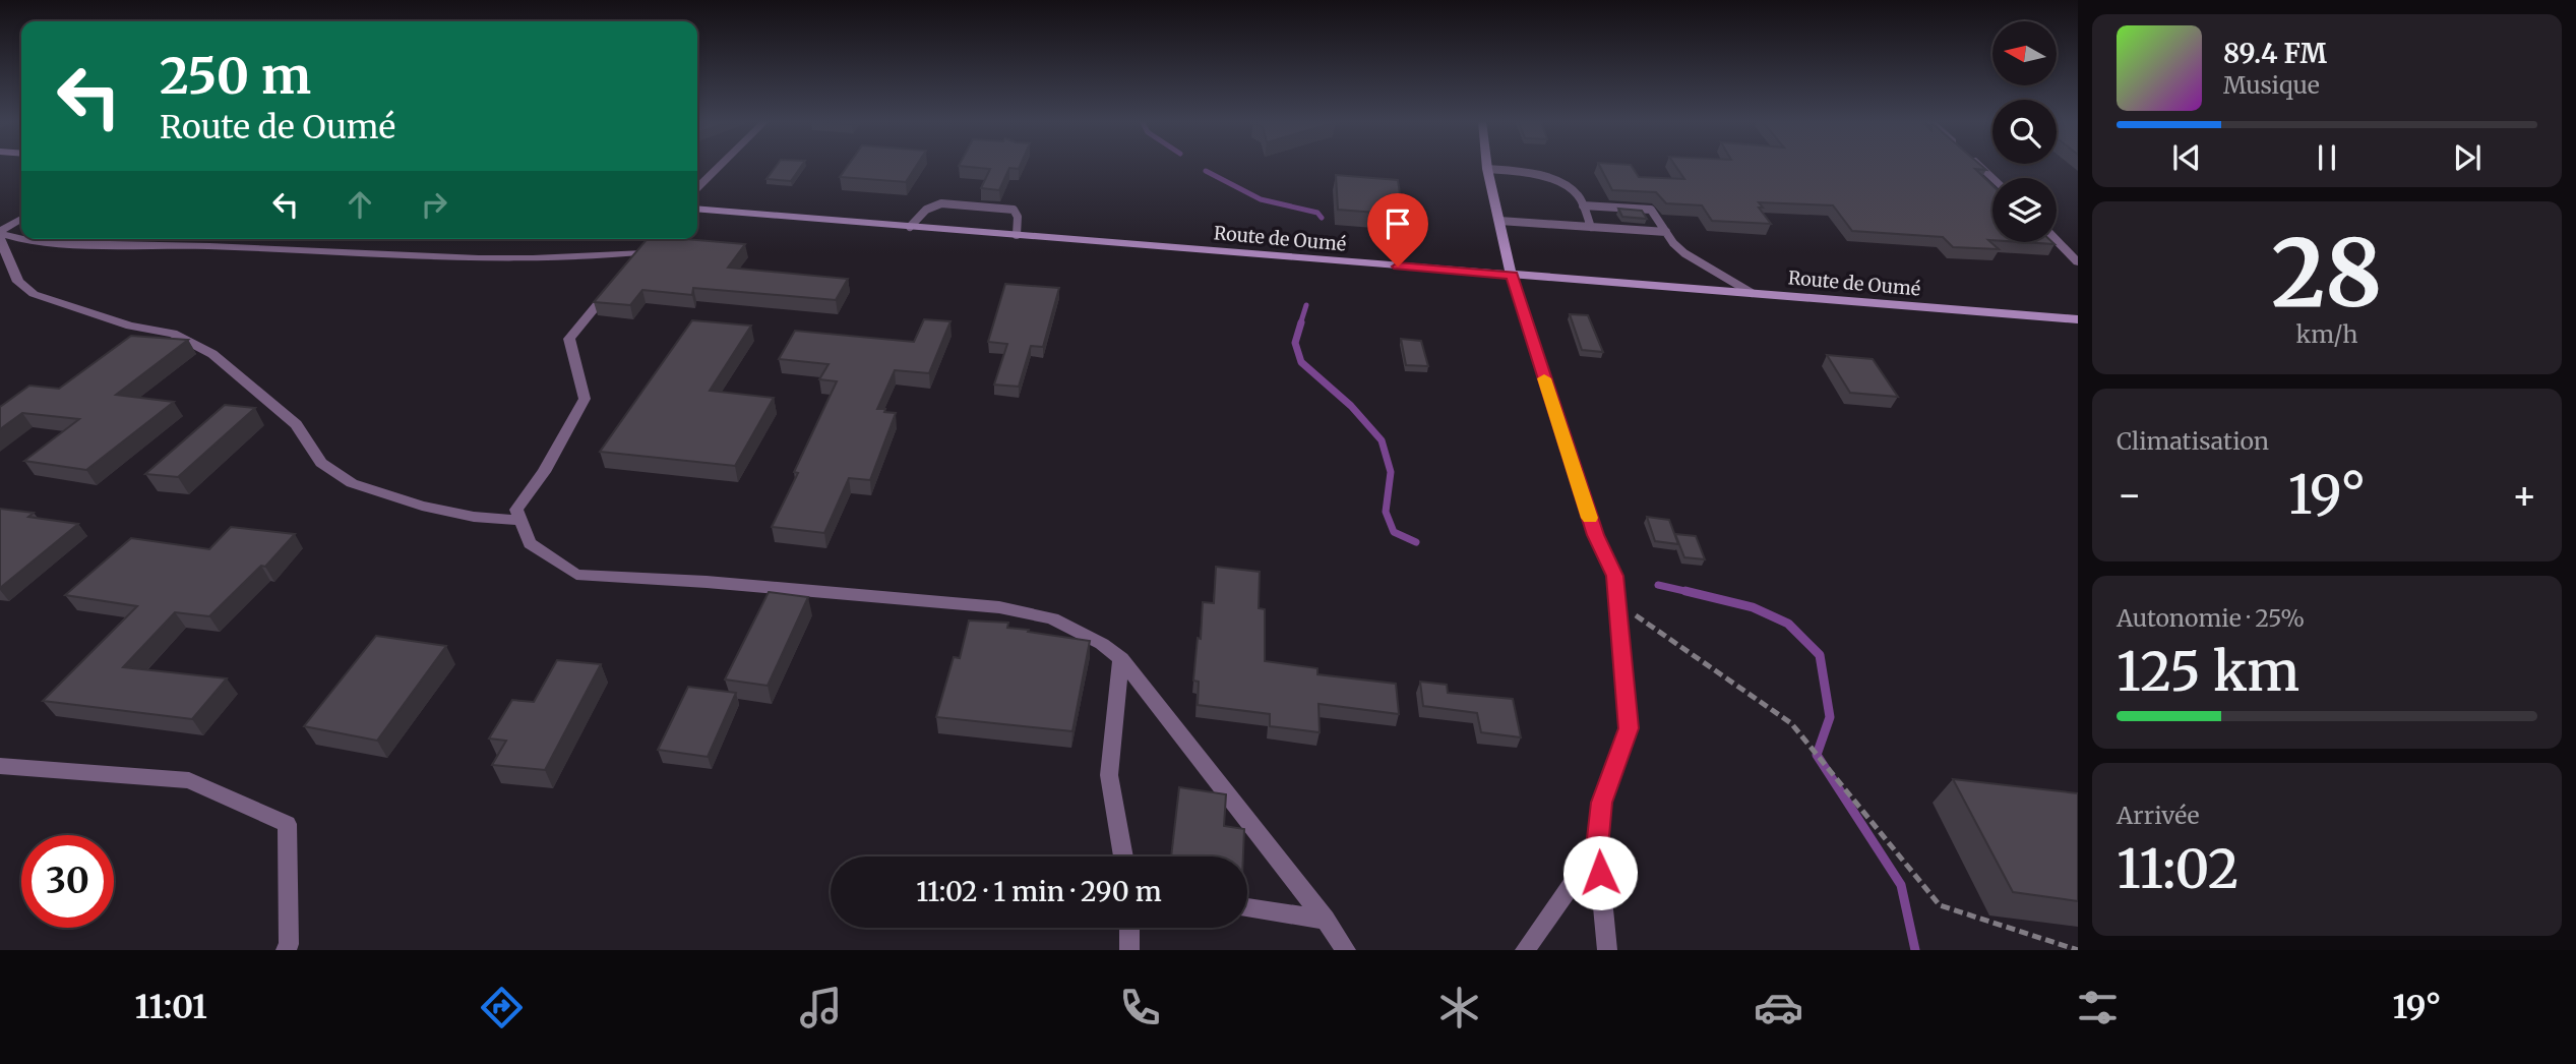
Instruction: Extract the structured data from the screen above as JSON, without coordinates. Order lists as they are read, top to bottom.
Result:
{
  "streets": {
    "main road": ["Route de Oumé"]
  },
  "north": "left",
  "page": {
    "turn": ["250 m", "Route de Oumé"],
    "song": ["89.4 FM", "Musique"],
    "tile": [
      ["28", "km/h"],
      "Climatisation",
      ["Autonomie · 25%", "125 km"],
      ["Arrivée", "11:02"]
    ],
    "heat": ["−", "19°", "+"],
    "limit": "30",
    "trip": "11:02 · 1 min · 290 m",
    "tabs": ["11:01", "19°"]
  }
}
